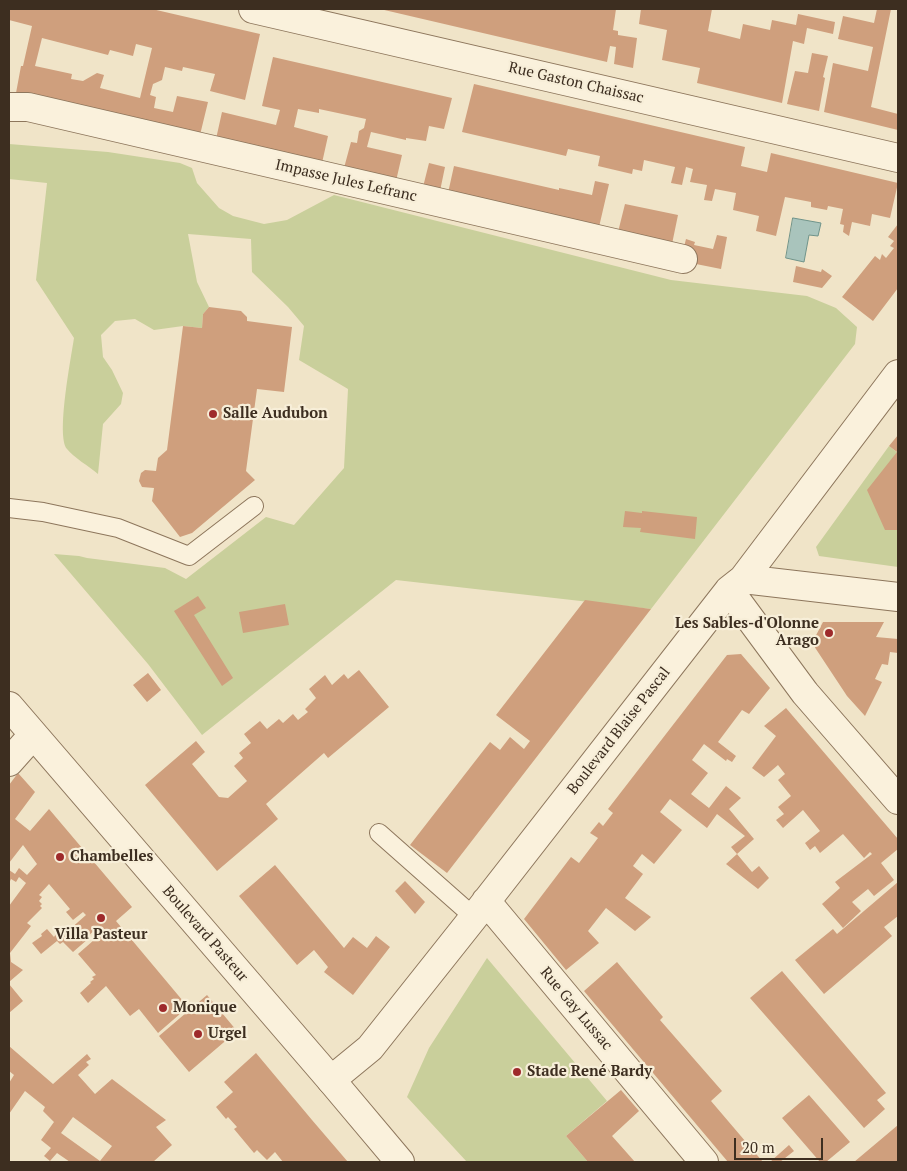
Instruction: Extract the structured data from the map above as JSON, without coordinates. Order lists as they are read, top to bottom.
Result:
{
  "streets": {
    "street": [
      "Rue Gaston Chaissac",
      "Impasse Jules Lefranc",
      "Boulevard Blaise Pascal",
      "Boulevard Pasteur",
      "Rue Gay Lussac"
    ]
  },
  "crossings": [
    ["Boulevard Blaise Pascal", "Boulevard Pasteur"],
    ["Boulevard Blaise Pascal", "Rue Gay Lussac"]
  ],
  "places": [
    "Salle Audubon",
    "Les Sables-d'Olonne Arago",
    "Chambelles",
    "Villa Pasteur",
    "Monique",
    "Urgel",
    "Stade René Bardy"
  ],
  "scale_bar": "20 m"
}
